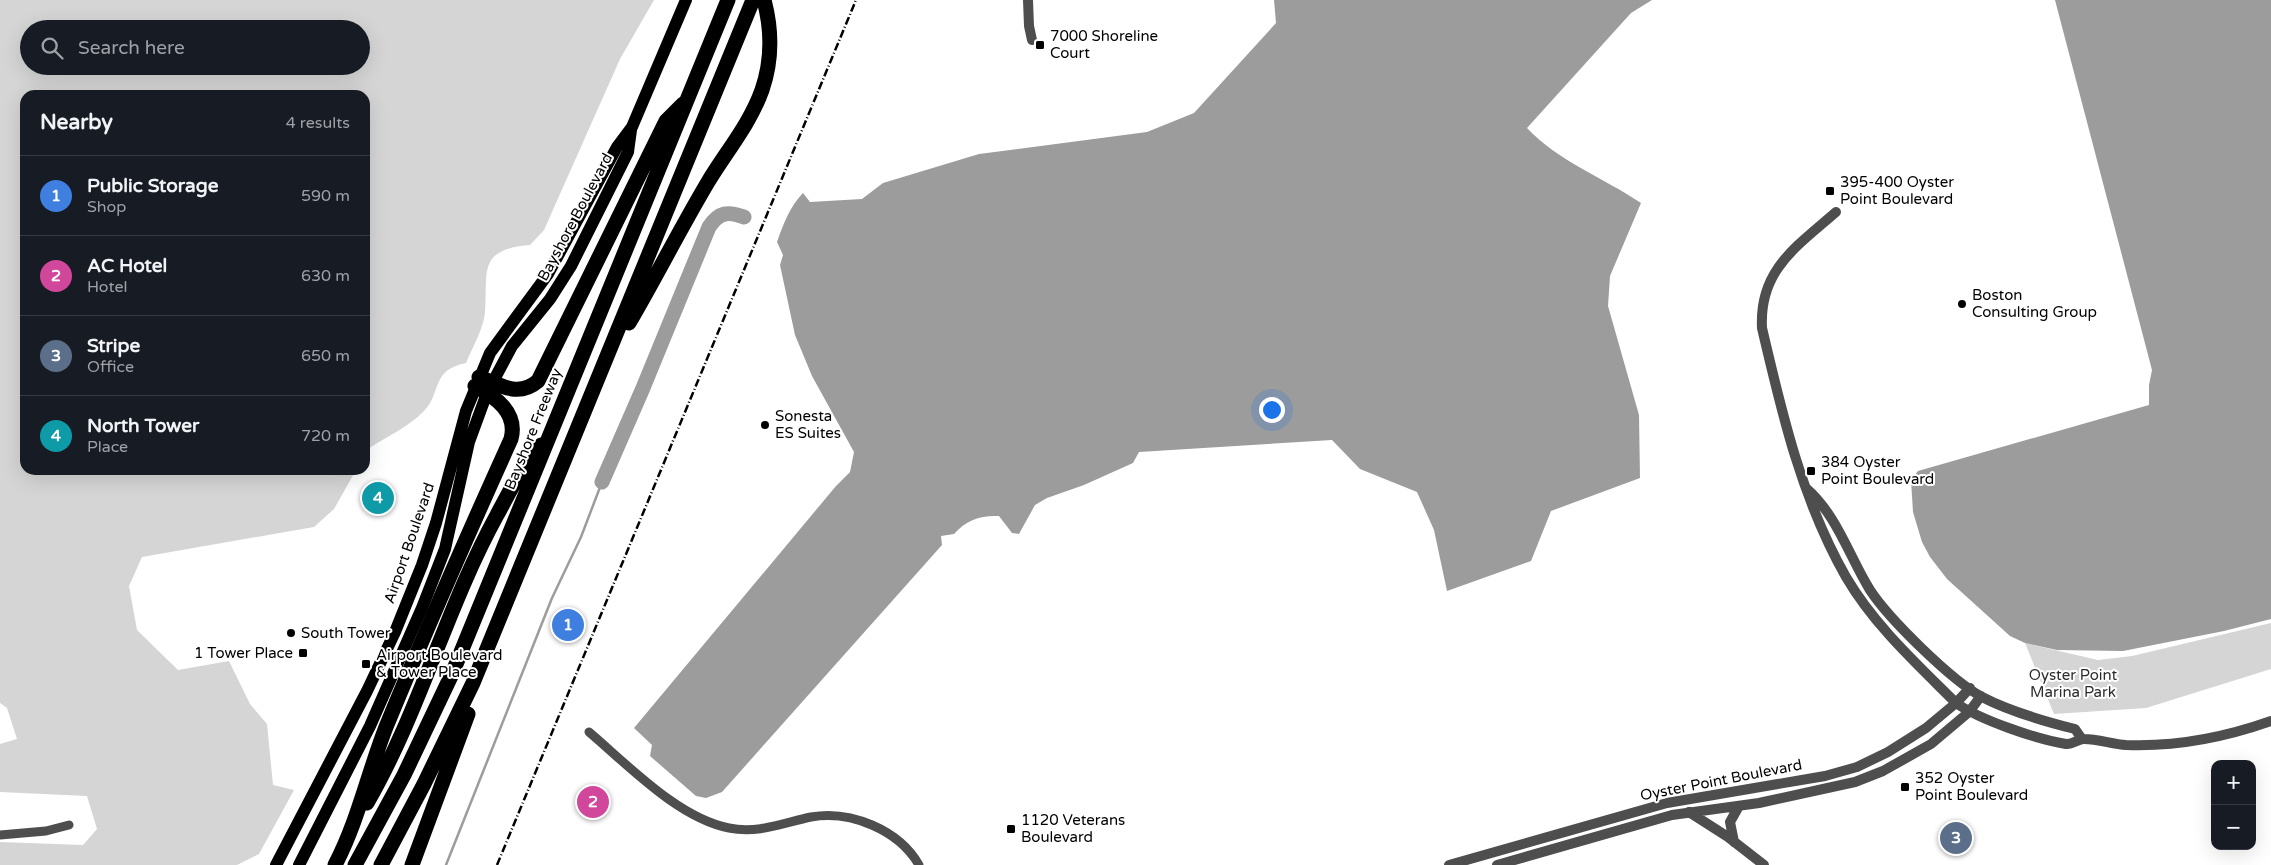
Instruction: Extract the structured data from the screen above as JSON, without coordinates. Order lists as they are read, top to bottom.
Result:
{
  "streets": {
    "highway": ["Bayshore Freeway"],
    "main road": ["Bayshore Boulevard", "Airport Boulevard"],
    "street": ["Oyster Point Boulevard"]
  },
  "crossings": [
    ["Bayshore Boulevard", "Airport Boulevard"]
  ],
  "parks": ["Oyster Point Marina Park"],
  "places": {
    "transit": [
      "7000 Shoreline Court",
      "395-400 Oyster Point Boulevard",
      "384 Oyster Point Boulevard",
      "1 Tower Place",
      "Airport Boulevard & Tower Place",
      "352 Oyster Point Boulevard",
      "1120 Veterans Boulevard"
    ],
    "other": ["Boston Consulting Group", "Sonesta ES Suites", "South Tower"]
  },
  "page": {
    "search": "Search here",
    "heading": ["Nearby", "4 results"],
    "list": [
      {
        "mark": "1",
        "name": "Public Storage",
        "note": "Shop",
        "value": "590 m"
      },
      {
        "mark": "2",
        "name": "AC Hotel",
        "note": "Hotel",
        "value": "630 m"
      },
      {
        "mark": "3",
        "name": "Stripe",
        "note": "Office",
        "value": "650 m"
      },
      {
        "mark": "4",
        "name": "North Tower",
        "note": "Place",
        "value": "720 m"
      }
    ],
    "pins": [
      "4",
      "1",
      "2",
      "3"
    ],
    "map_buttons": ["+", "−"]
  }
}
